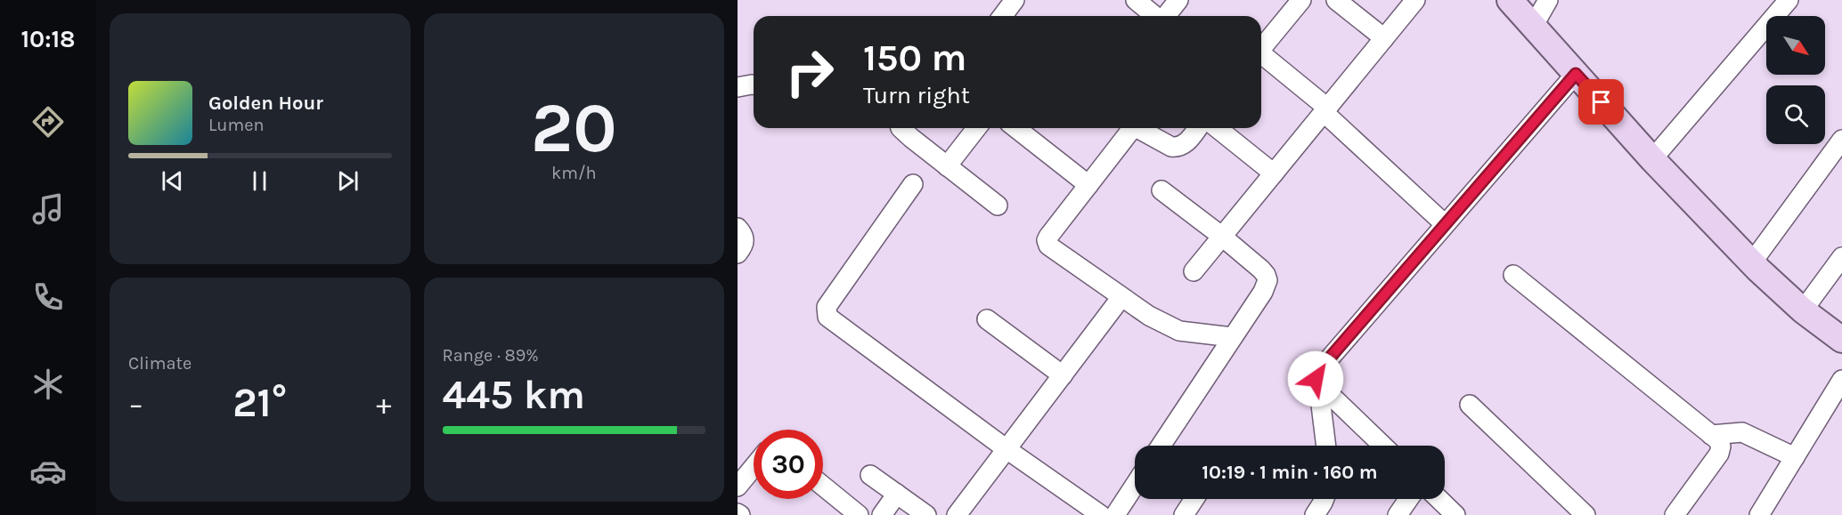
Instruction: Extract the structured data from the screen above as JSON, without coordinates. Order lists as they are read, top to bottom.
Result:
{
  "north": "bottom right",
  "page": {
    "tabs": "10:18",
    "tile": [
      ["20", "km/h"],
      "Climate",
      ["Range · 89%", "445 km"]
    ],
    "turn": ["150 m", "Turn right"],
    "song": ["Golden Hour", "Lumen"],
    "heat": ["−", "21°", "+"],
    "limit": "30",
    "trip": "10:19 · 1 min · 160 m"
  }
}
